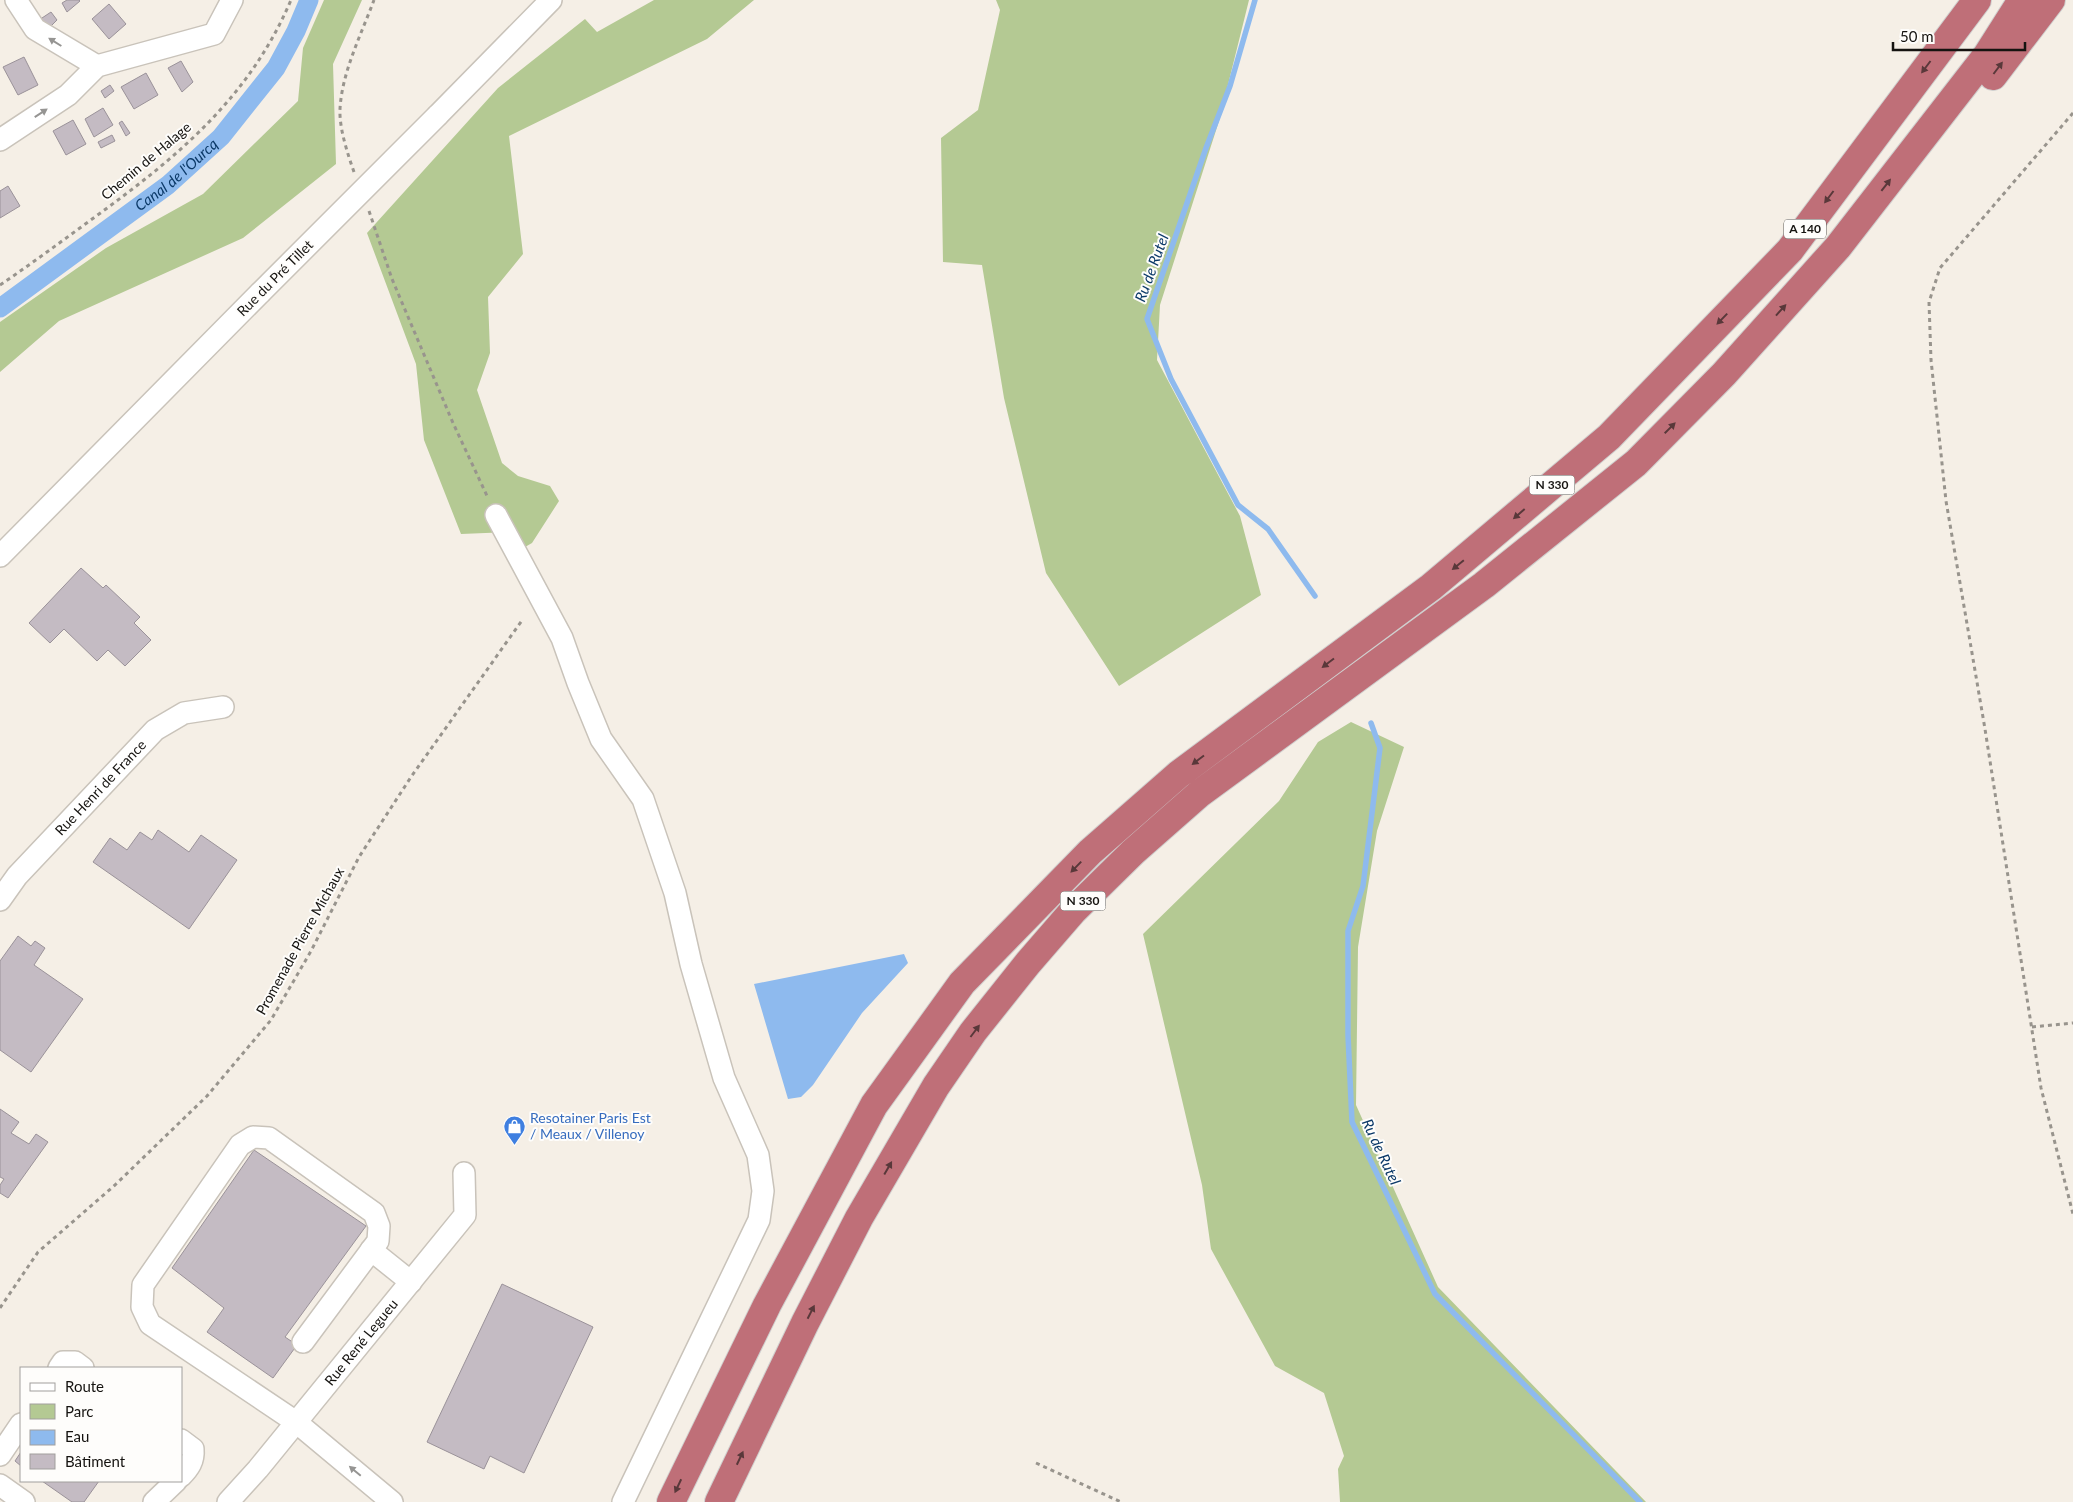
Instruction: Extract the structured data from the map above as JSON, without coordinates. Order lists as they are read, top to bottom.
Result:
{
  "streets": {
    "highway": ["A 140", "N 330"],
    "street": ["Rue du Pré Tillet", "Rue Henri de France", "Rue René Legueu"],
    "path": ["Chemin de Halage", "Promenade Pierre Michaux"]
  },
  "crossings": [
    ["A 140", "N 330"]
  ],
  "water": ["Canal de l'Ourcq", "Ru de Rutel"],
  "places": {
    "shop": ["Resotainer Paris Est / Meaux / Villenoy"]
  },
  "legend": [
    "Route",
    "Parc",
    "Eau",
    "Bâtiment"
  ],
  "scale_bar": "50 m"
}
